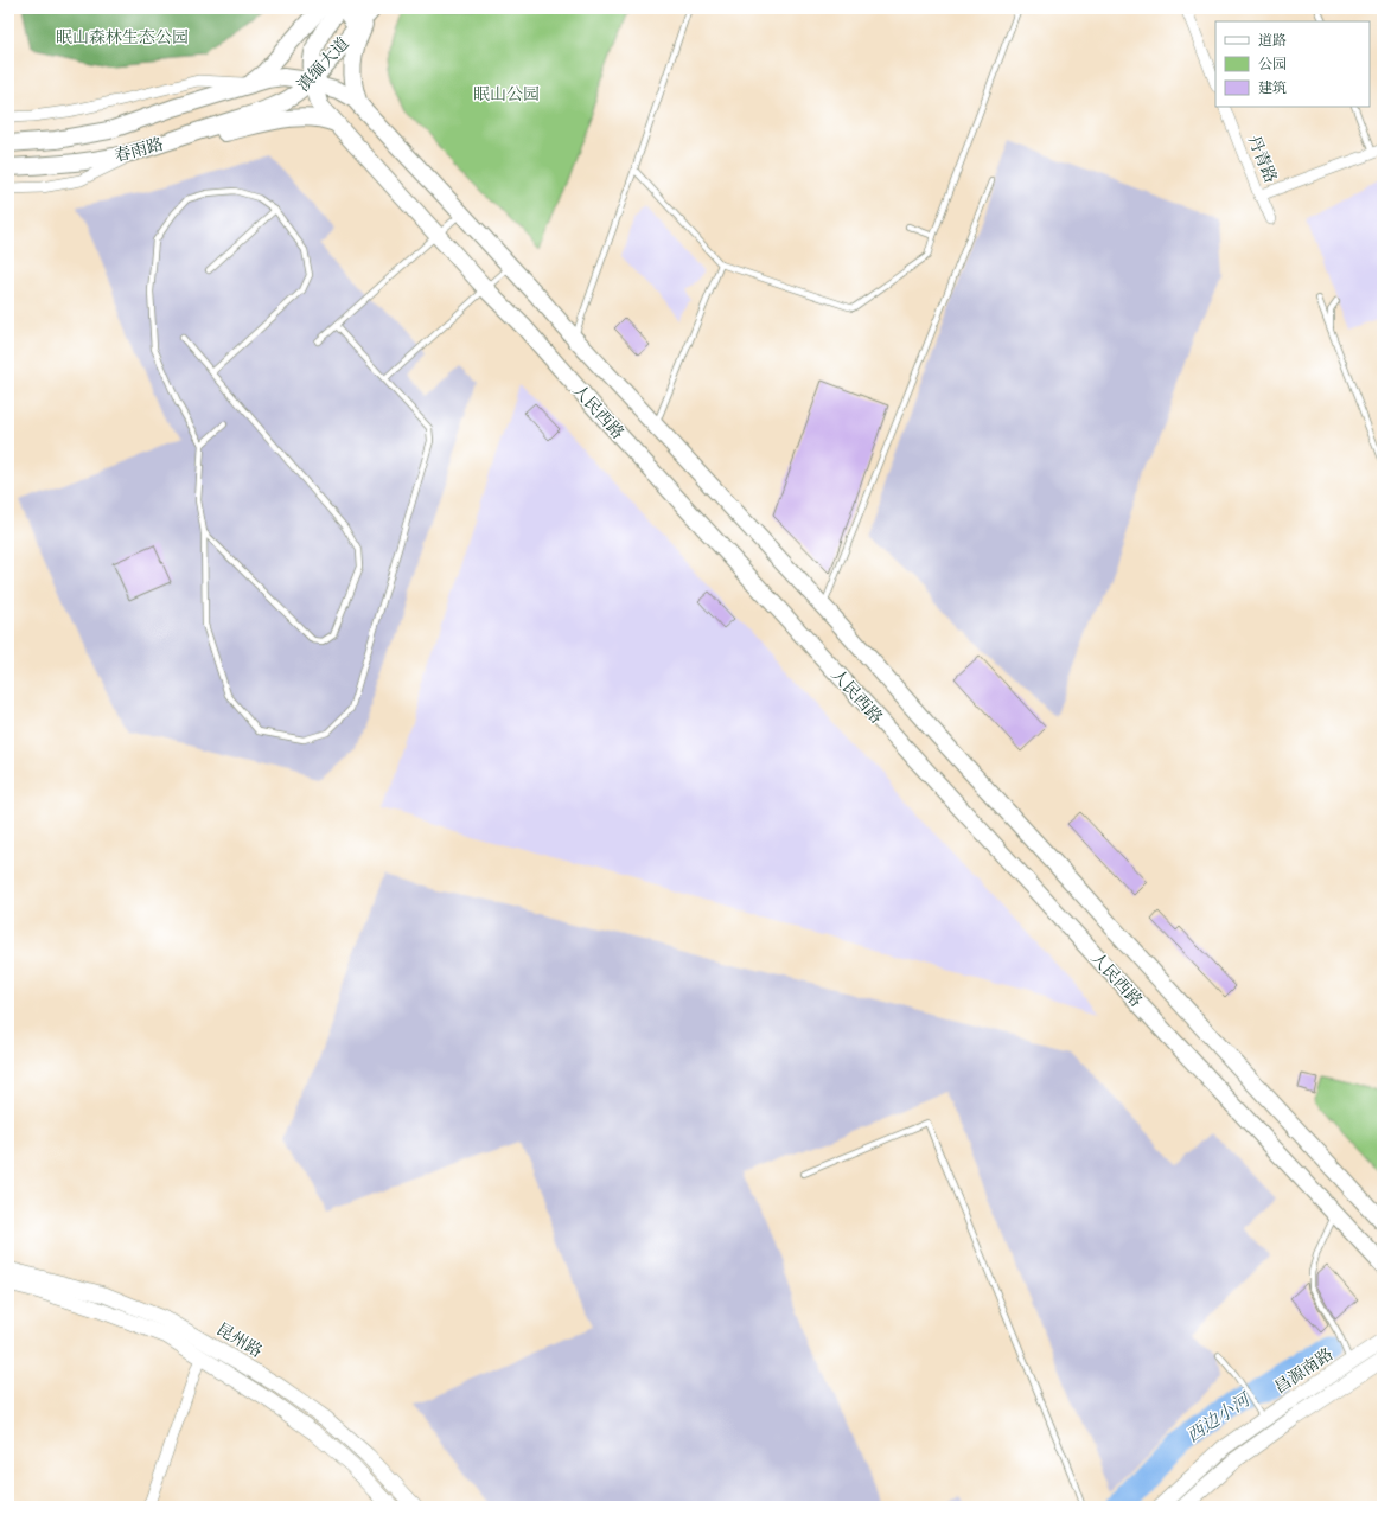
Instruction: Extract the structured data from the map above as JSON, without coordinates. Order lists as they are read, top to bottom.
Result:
{
  "streets": {
    "main road": ["滇缅大道", "春雨路", "人民西路"],
    "street": ["丹青路", "昆州路", "昌源南路"]
  },
  "crossings": [
    ["滇缅大道", "春雨路"],
    ["滇缅大道", "人民西路"],
    ["春雨路", "人民西路"]
  ],
  "water": ["西边小河"],
  "parks": ["眠山森林生态公园", "眠山公园"],
  "legend": ["道路", "公园", "建筑"]
}
